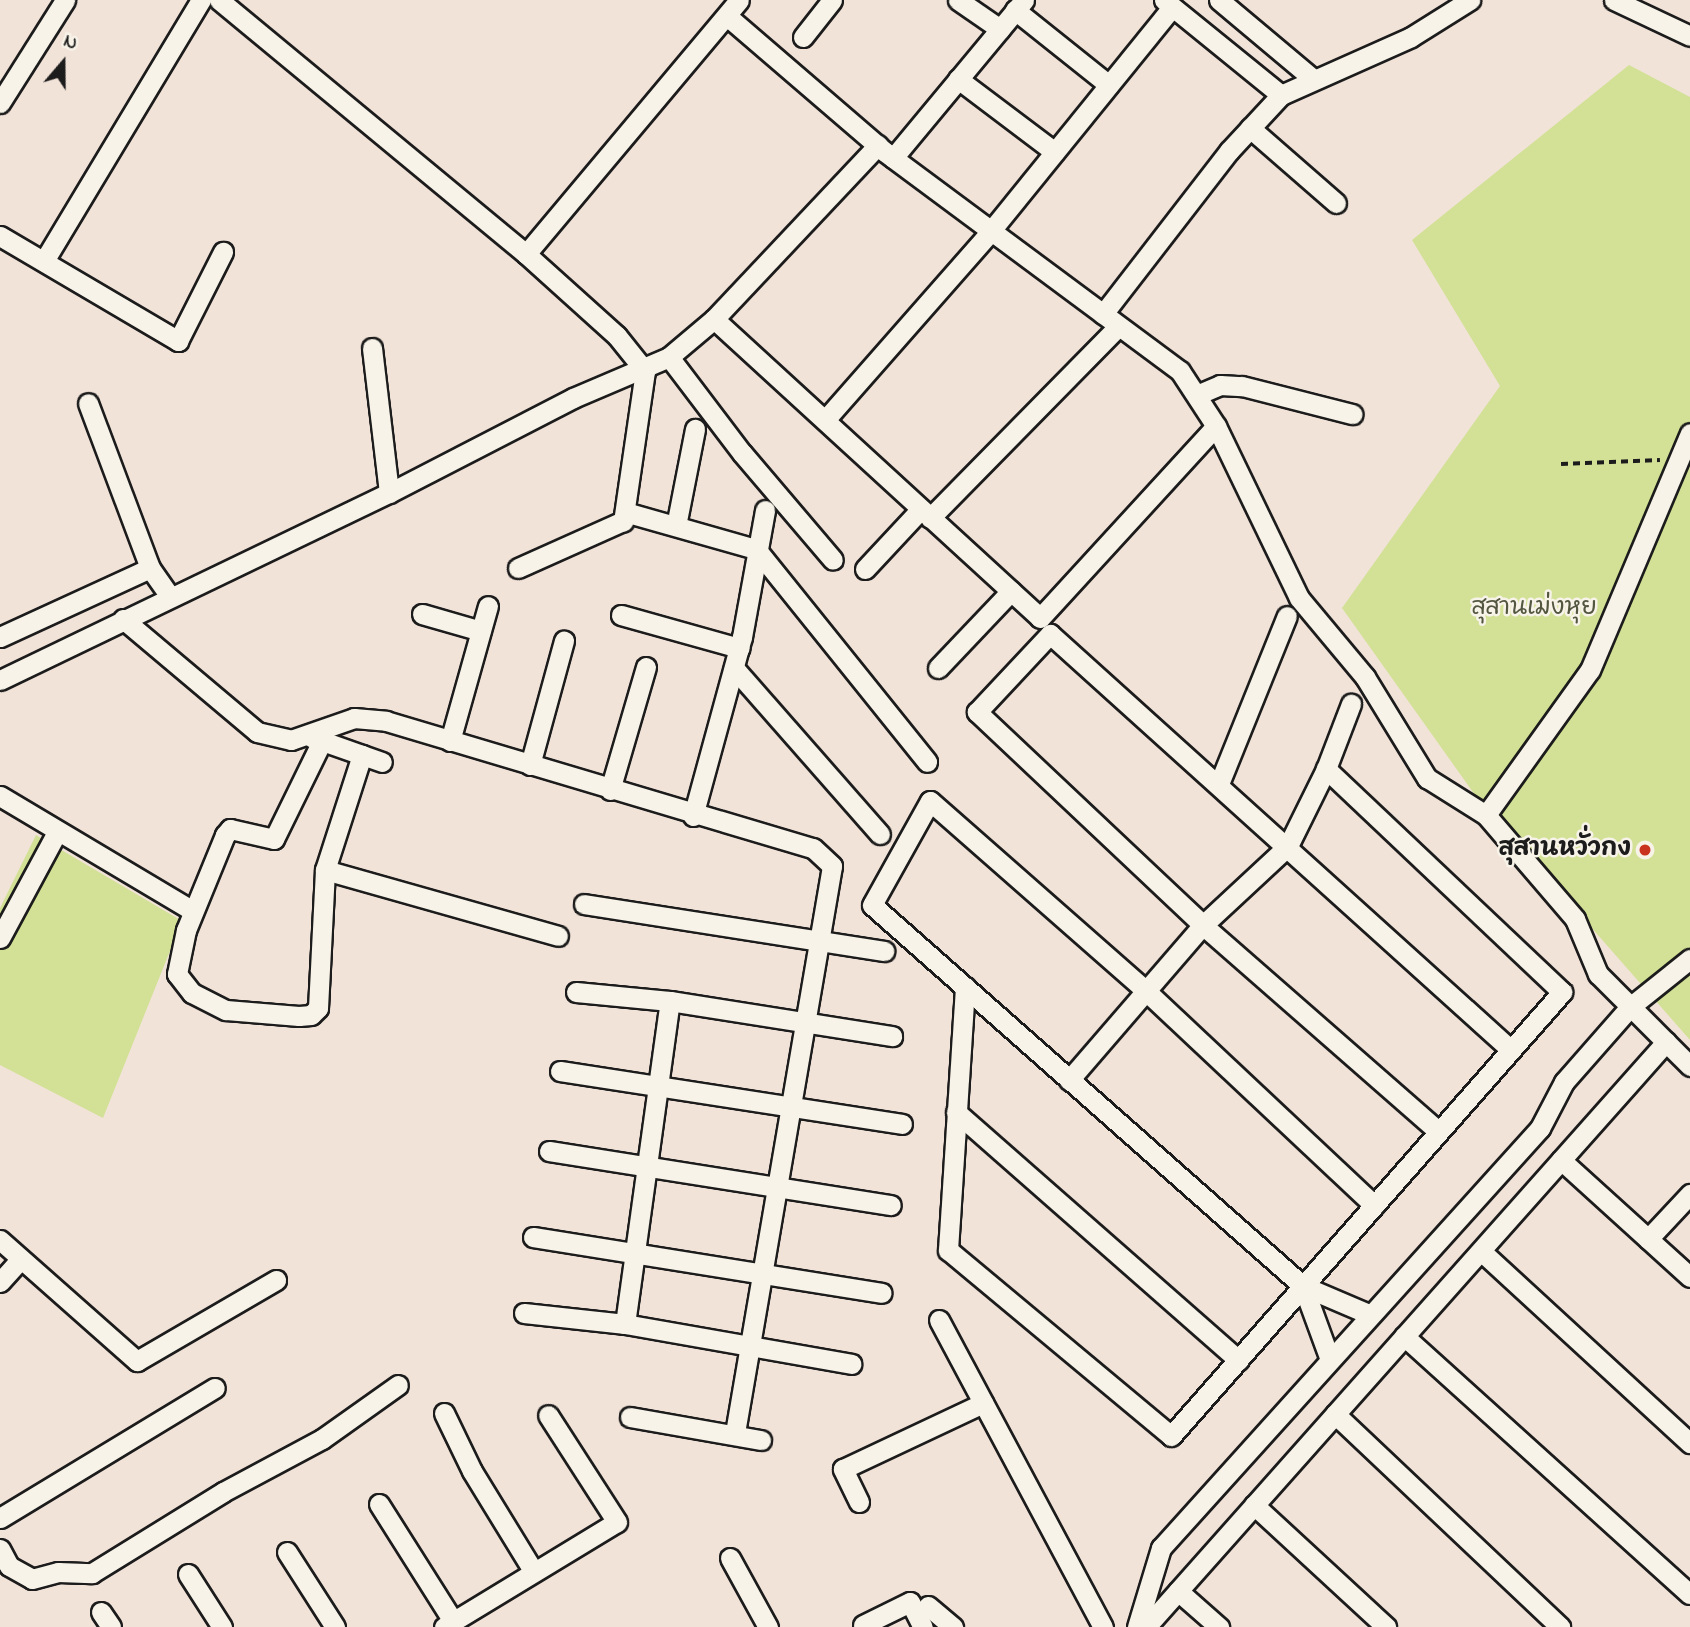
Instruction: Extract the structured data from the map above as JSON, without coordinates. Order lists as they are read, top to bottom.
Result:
{
  "parks": ["สุสานเม่งหุย"],
  "places": ["สุสานหวั่วกง"],
  "north": "top"
}
